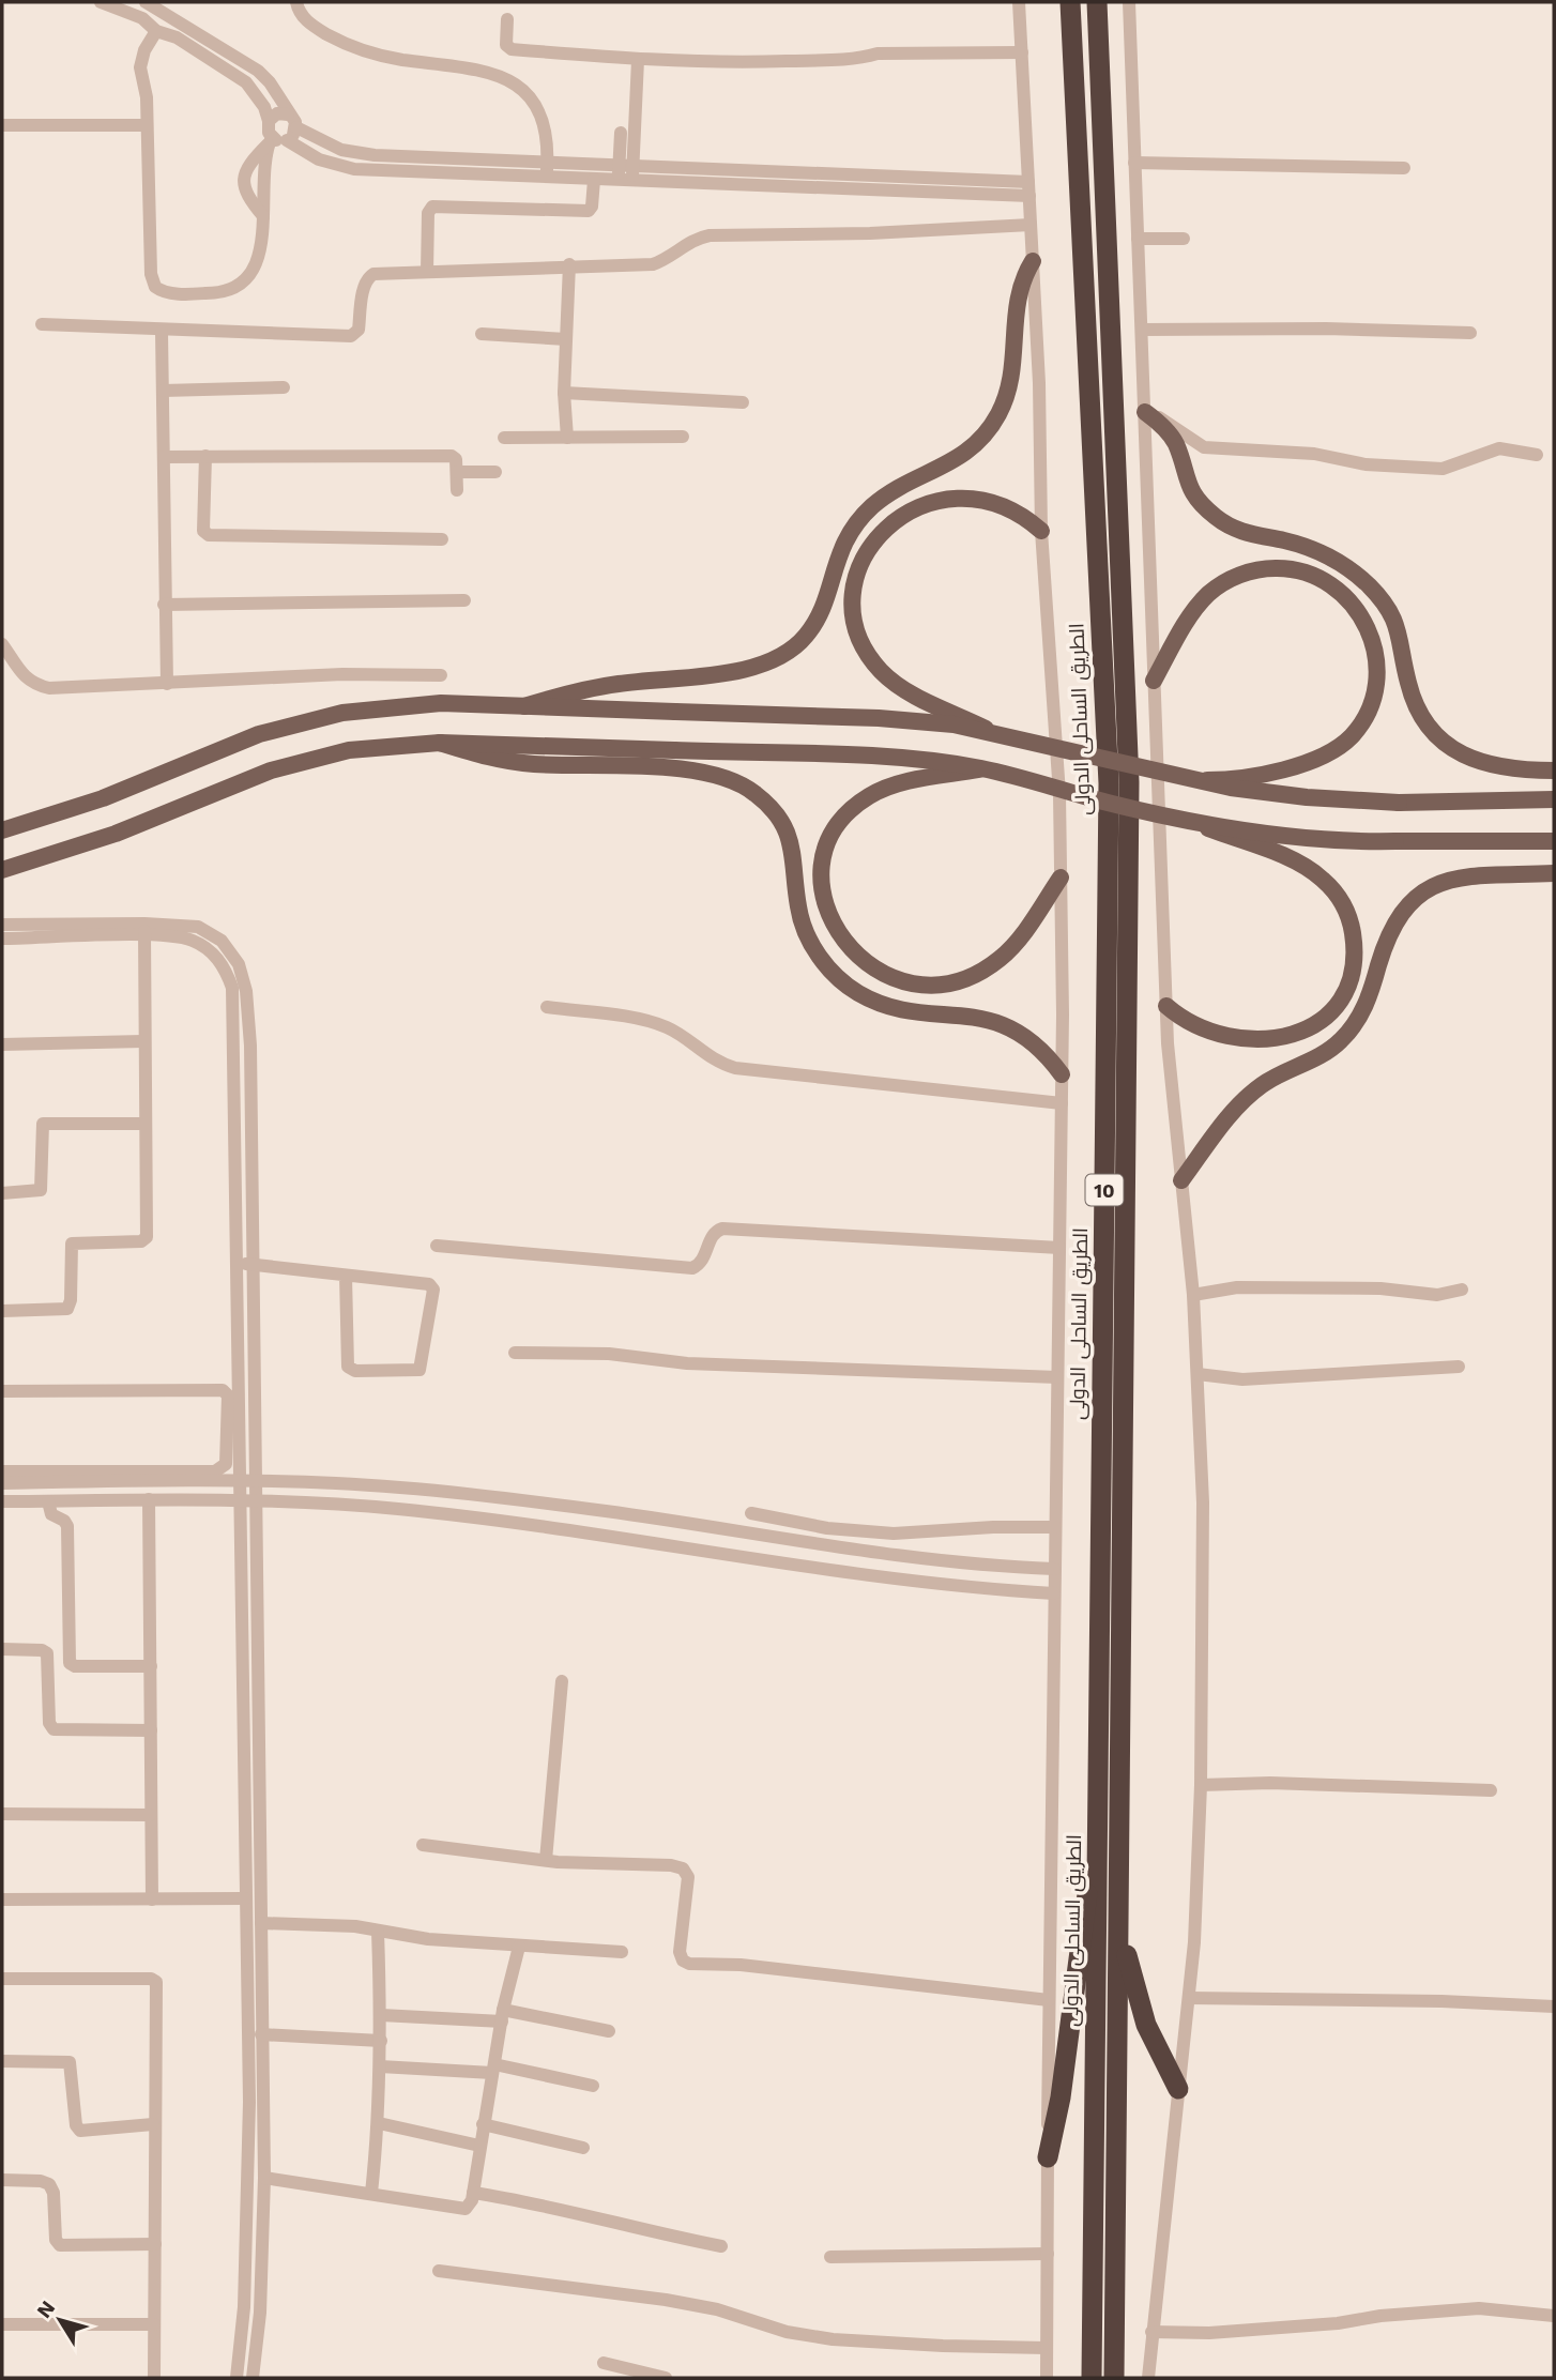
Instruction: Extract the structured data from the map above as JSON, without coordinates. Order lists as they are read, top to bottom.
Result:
{
  "streets": {
    "highway": ["الطريق الساحلى الدولى", "10"]
  },
  "north": "top left"
}
